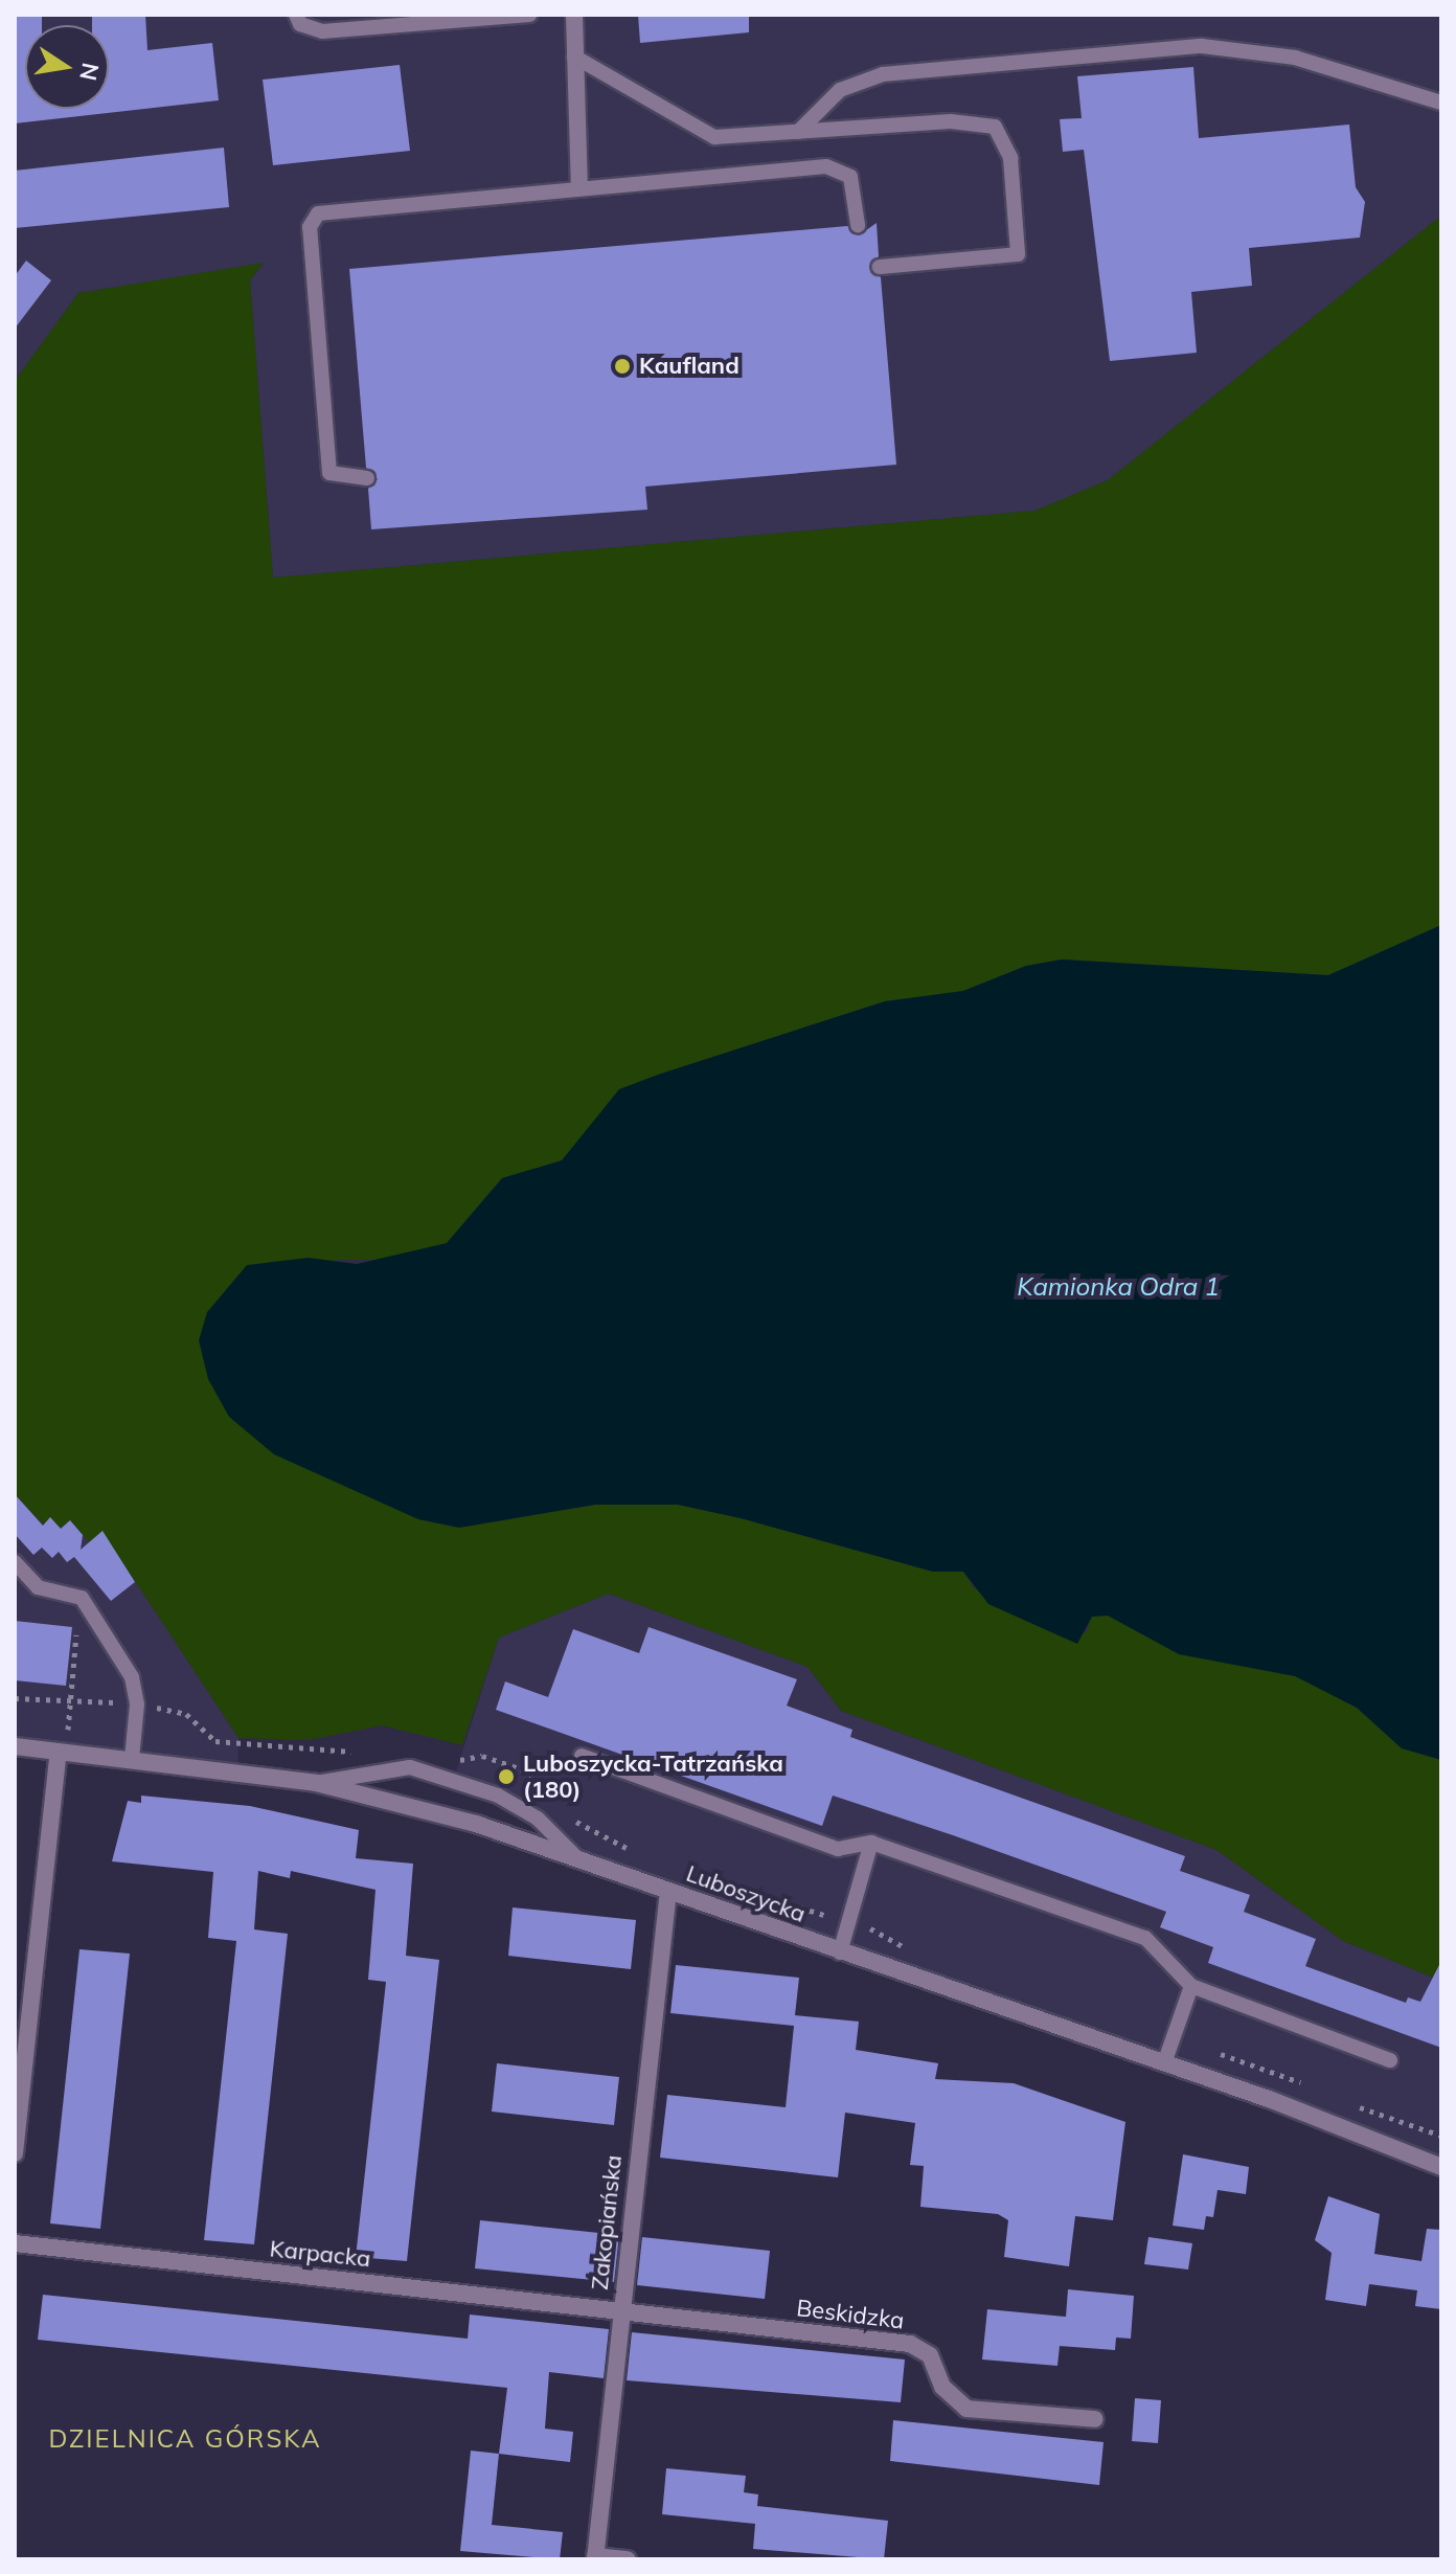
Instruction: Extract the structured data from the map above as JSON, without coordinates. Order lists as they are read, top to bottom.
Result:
{
  "streets": {
    "street": [
      "Luboszycka",
      "Zakopiańska",
      "Karpacka",
      "Beskidzka"
    ]
  },
  "crossings": [
    ["Luboszycka", "Zakopiańska"],
    ["Zakopiańska", "Karpacka"],
    ["Zakopiańska", "Beskidzka"],
    ["Karpacka", "Beskidzka"]
  ],
  "districts": ["DZIELNICA GÓRSKA"],
  "water": ["Kamionka Odra 1"],
  "places": ["Kaufland", "Luboszycka-Tatrzańska (180)"],
  "north": "right"
}
